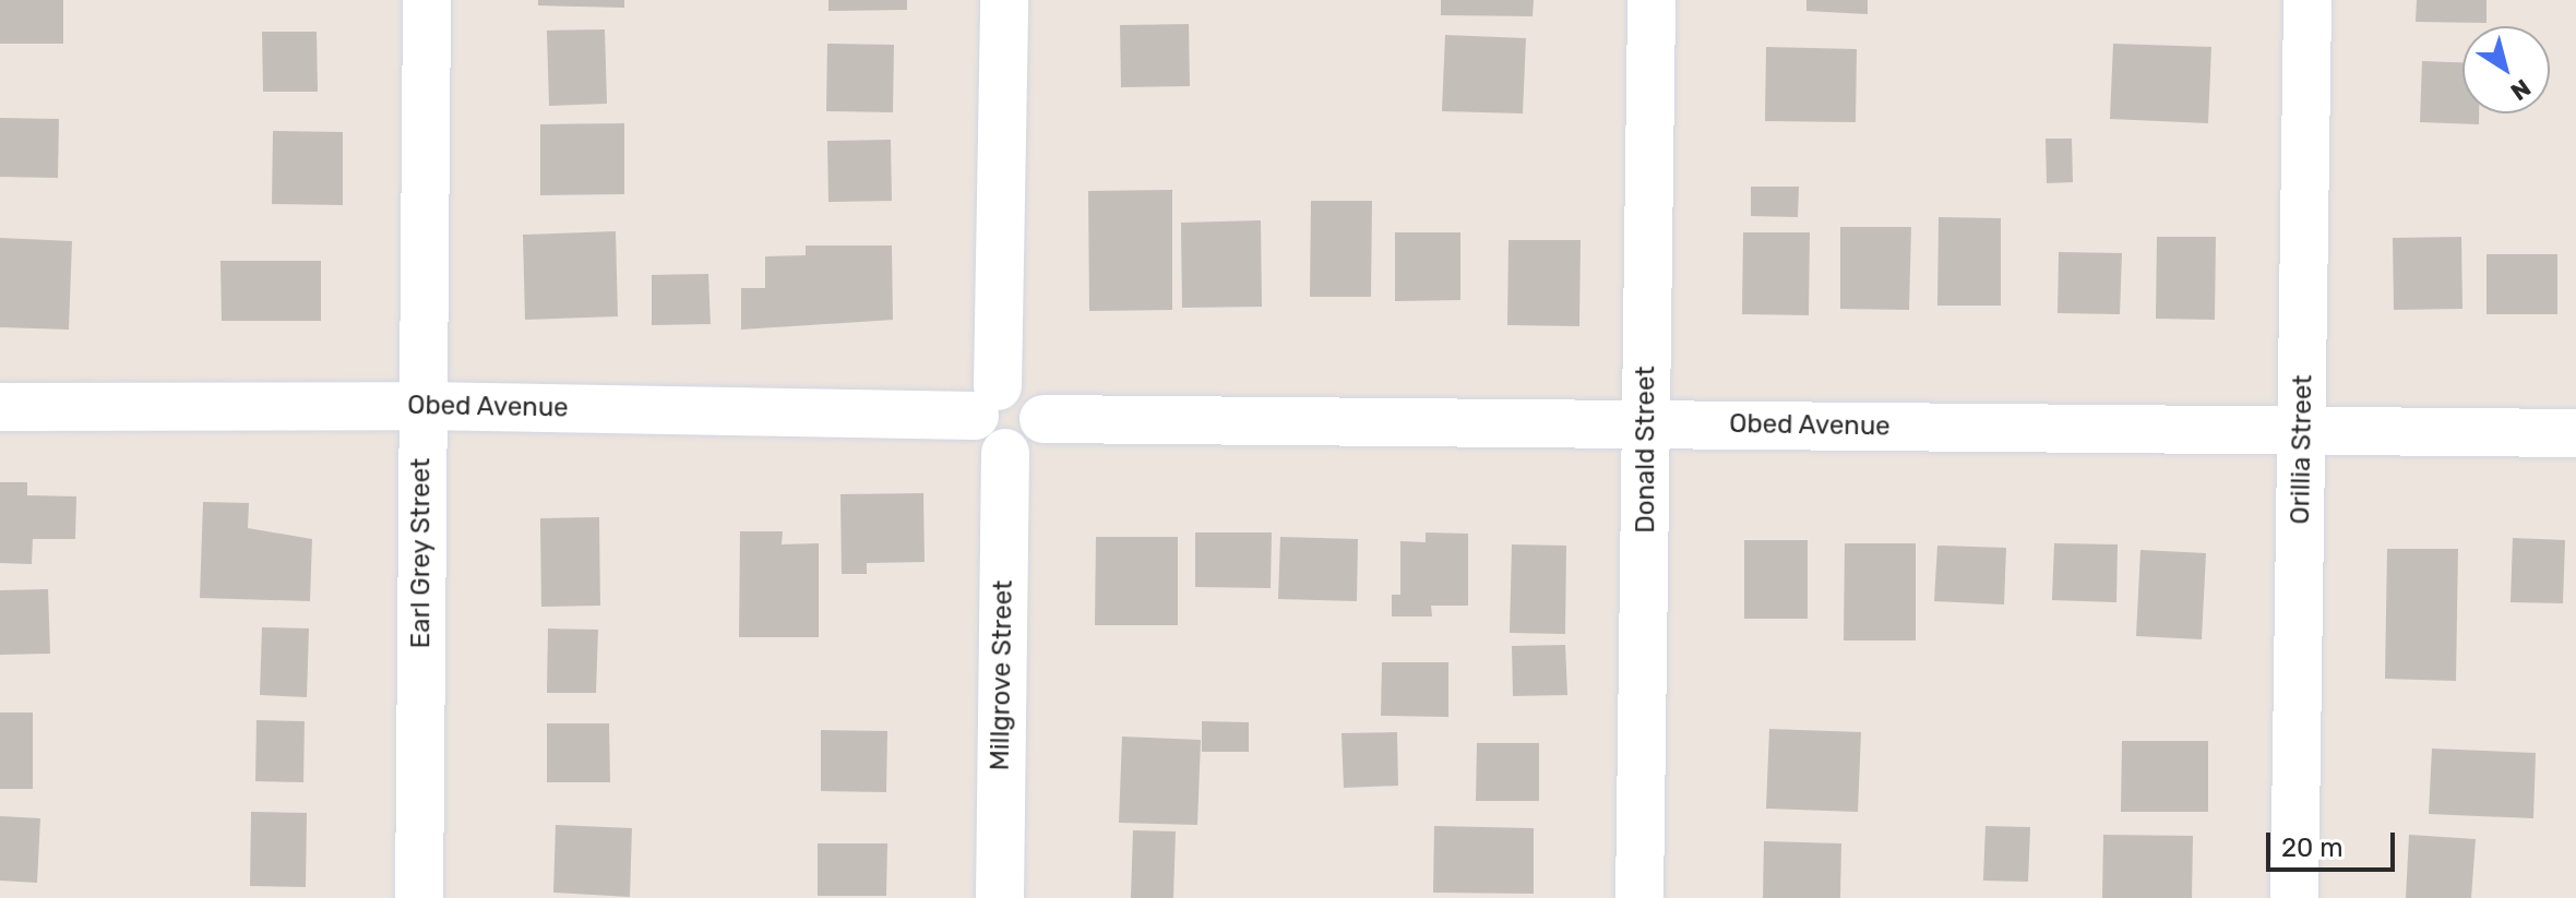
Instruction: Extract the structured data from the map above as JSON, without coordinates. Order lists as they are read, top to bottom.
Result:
{
  "streets": {
    "street": [
      "Obed Avenue",
      "Donald Street",
      "Orillia Street",
      "Earl Grey Street",
      "Millgrove Street"
    ]
  },
  "crossings": [
    ["Obed Avenue", "Donald Street"],
    ["Obed Avenue", "Orillia Street"],
    ["Obed Avenue", "Earl Grey Street"],
    ["Obed Avenue", "Millgrove Street"]
  ],
  "scale_bar": "20 m",
  "north": "bottom right"
}
